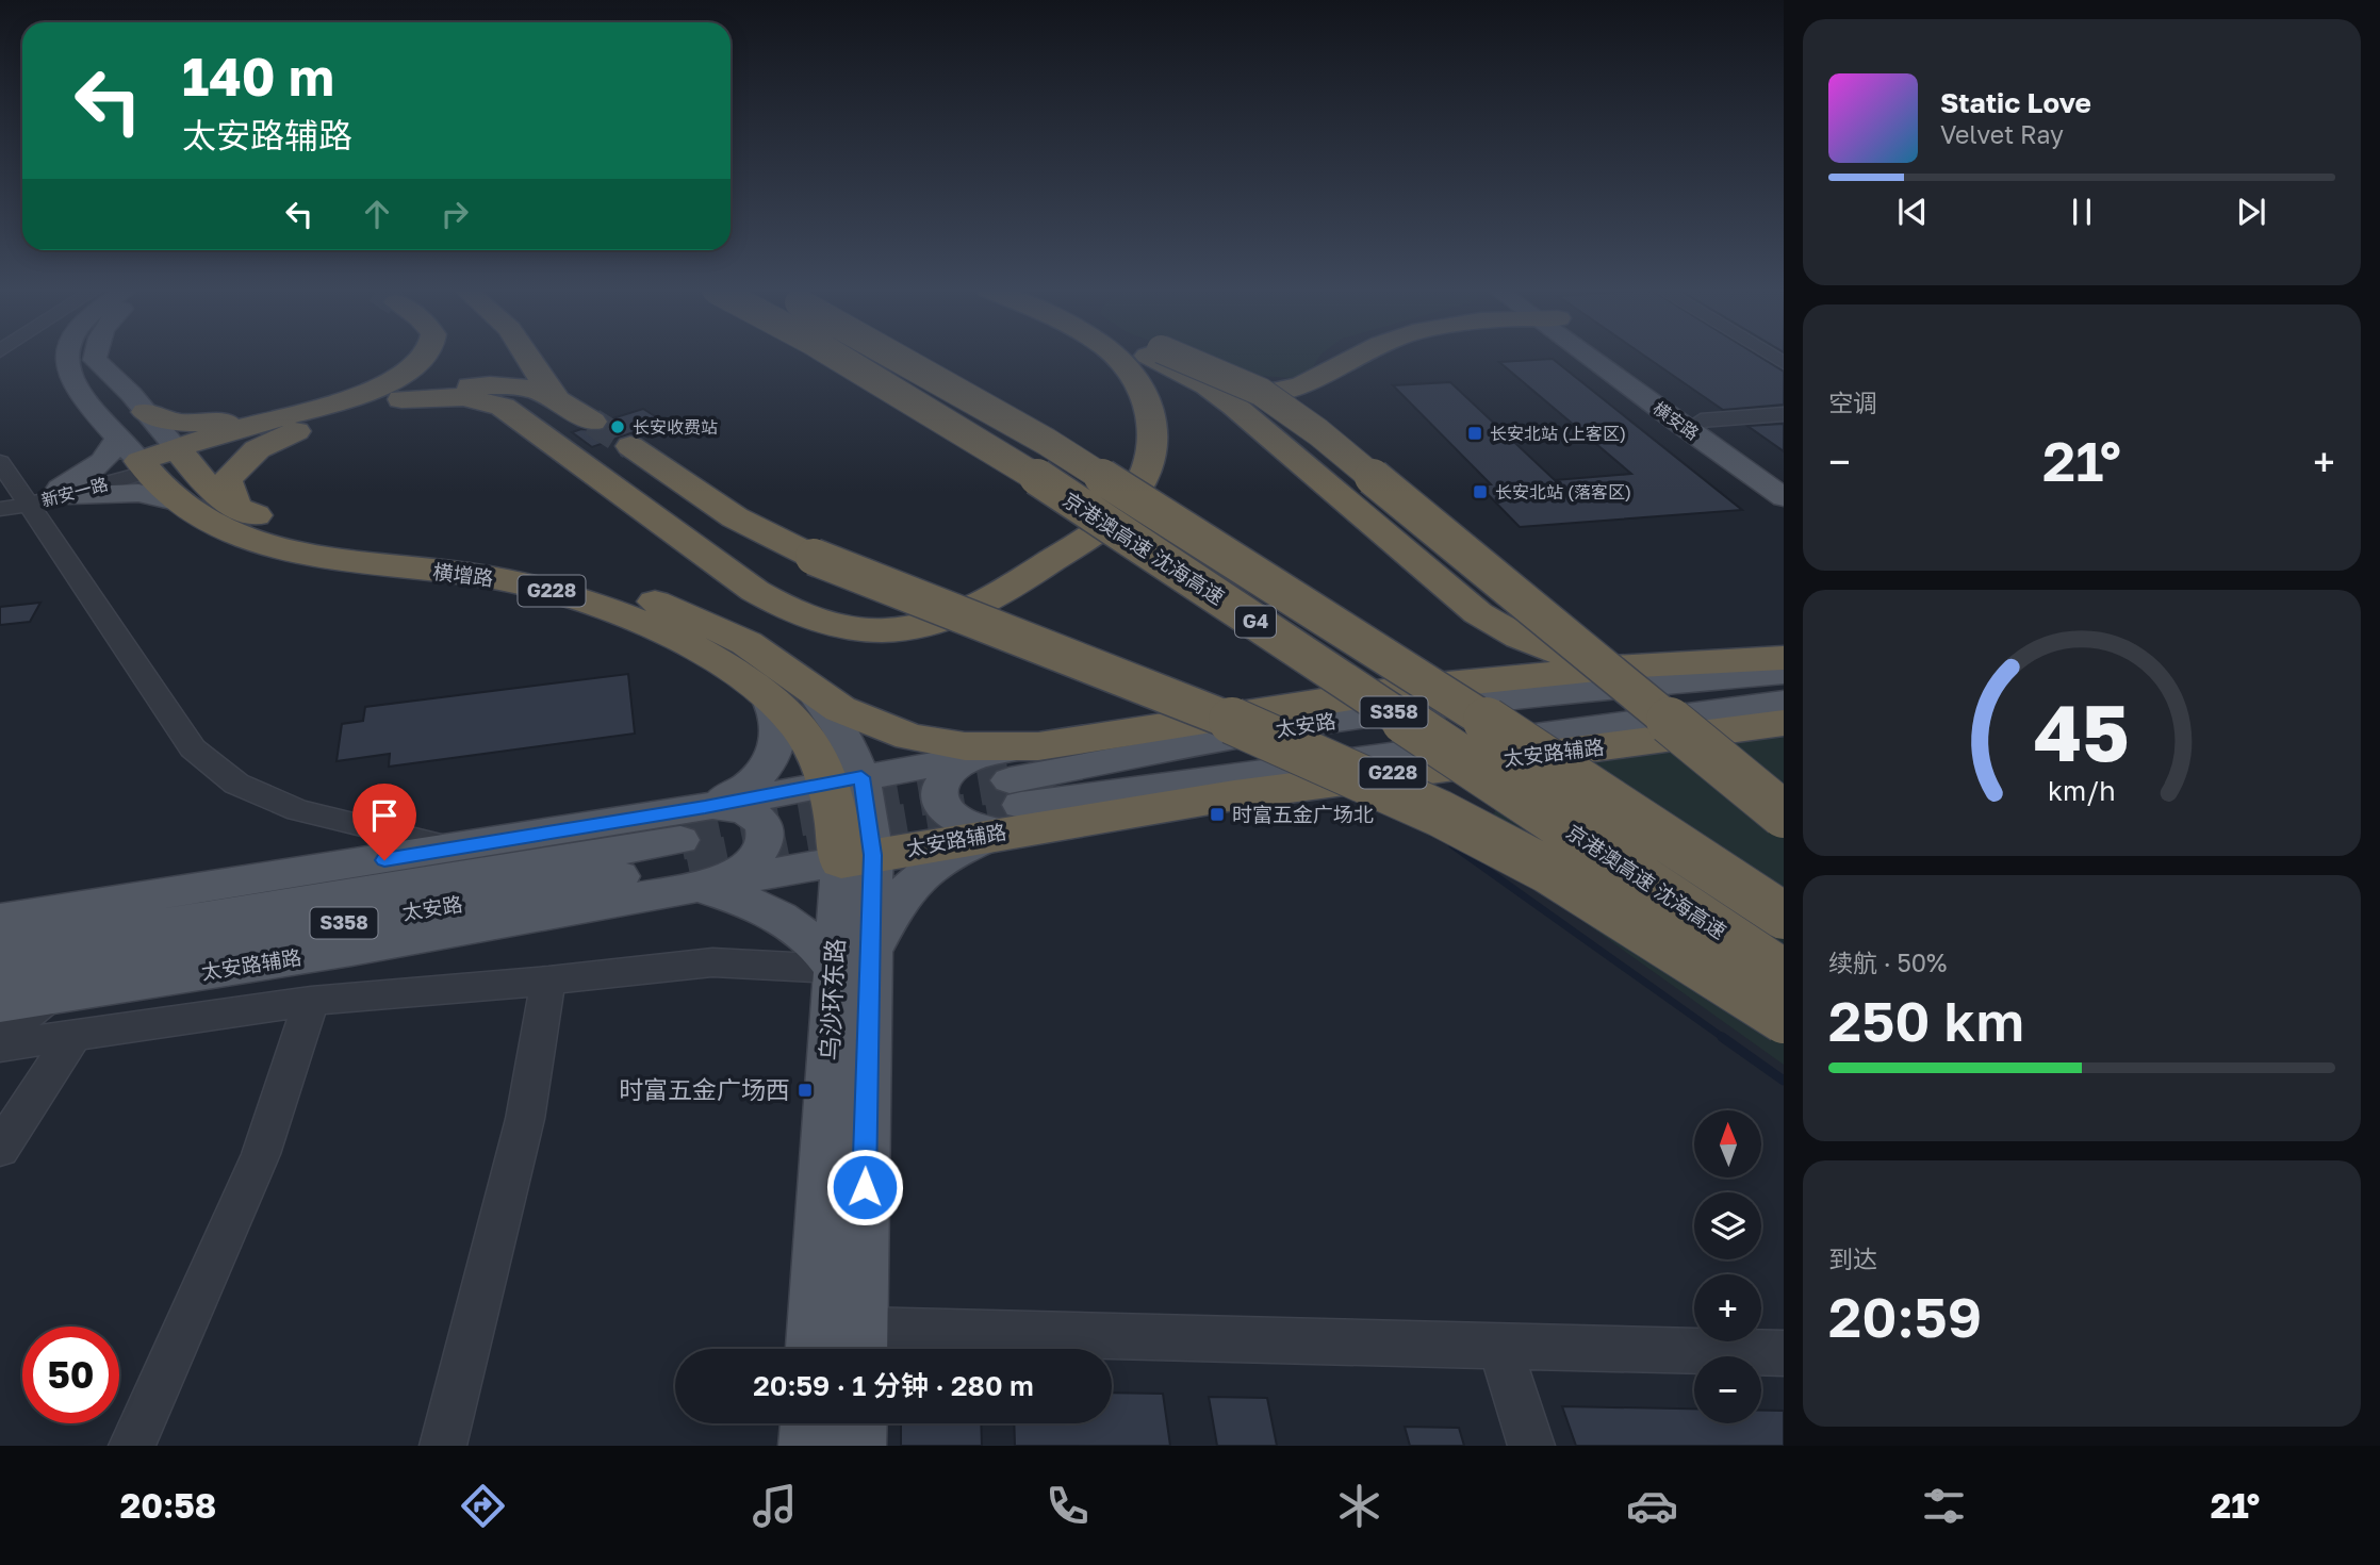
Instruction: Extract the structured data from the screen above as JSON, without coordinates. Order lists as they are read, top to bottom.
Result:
{
  "streets": {
    "highway": [
      "京港澳高速 沈海高速",
      "横增路",
      "G228",
      "G4",
      "太安路辅路"
    ],
    "main road": [
      "横安路",
      "S358",
      "太安路",
      "乌沙环东路"
    ],
    "street": ["新安一路"]
  },
  "crossings": [
    ["新安一路", "横增路"],
    ["横增路", "G228"],
    ["横增路", "乌沙环东路"],
    ["G228", "乌沙环东路"],
    ["太安路", "太安路辅路"],
    ["太安路辅路", "乌沙环东路"]
  ],
  "places": {
    "other": ["长安收费站"],
    "transit": [
      "长安北站 (上客区)",
      "长安北站 (落客区)",
      "时富五金广场北",
      "时富五金广场西"
    ]
  },
  "north": "top",
  "page": {
    "turn": ["140 m", "太安路辅路"],
    "song": ["Static Love", "Velvet Ray"],
    "tile": [
      "空调",
      ["续航 · 50%", "250 km"],
      ["到达", "20:59"]
    ],
    "heat": ["−", "21°", "+"],
    "map_buttons": ["+", "−"],
    "limit": "50",
    "trip": "20:59 · 1 分钟 · 280 m",
    "tabs": ["20:58", "21°"],
    "gauge": ["45", "km/h"]
  }
}
